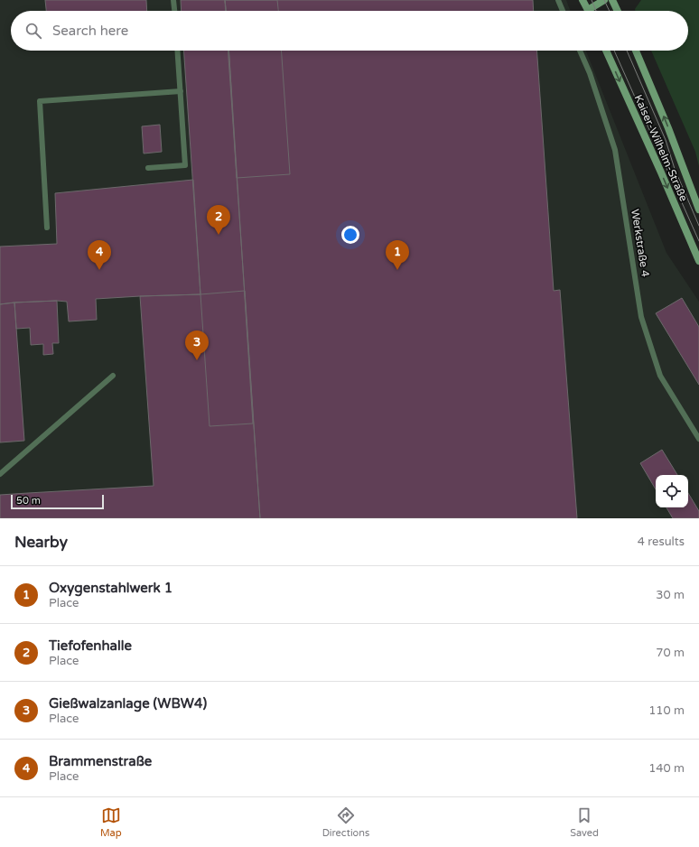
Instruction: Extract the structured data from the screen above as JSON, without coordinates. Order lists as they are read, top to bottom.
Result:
{
  "streets": {
    "main road": ["Kaiser-Wilhelm-Straße"],
    "lane": ["Werkstraße 4"]
  },
  "scale_bar": "50 m",
  "page": {
    "search": "Search here",
    "pins": [
      "2",
      "1",
      "4",
      "3"
    ],
    "scale": "50 m",
    "heading": ["Nearby", "4 results"],
    "list": [
      {
        "mark": "1",
        "name": "Oxygenstahlwerk 1",
        "note": "Place",
        "value": "30 m"
      },
      {
        "mark": "2",
        "name": "Tiefofenhalle",
        "note": "Place",
        "value": "70 m"
      },
      {
        "mark": "3",
        "name": "Gießwalzanlage (WBW4)",
        "note": "Place",
        "value": "110 m"
      },
      {
        "mark": "4",
        "name": "Brammenstraße",
        "note": "Place",
        "value": "140 m"
      }
    ],
    "nav": ["Map", "Directions", "Saved"]
  }
}
